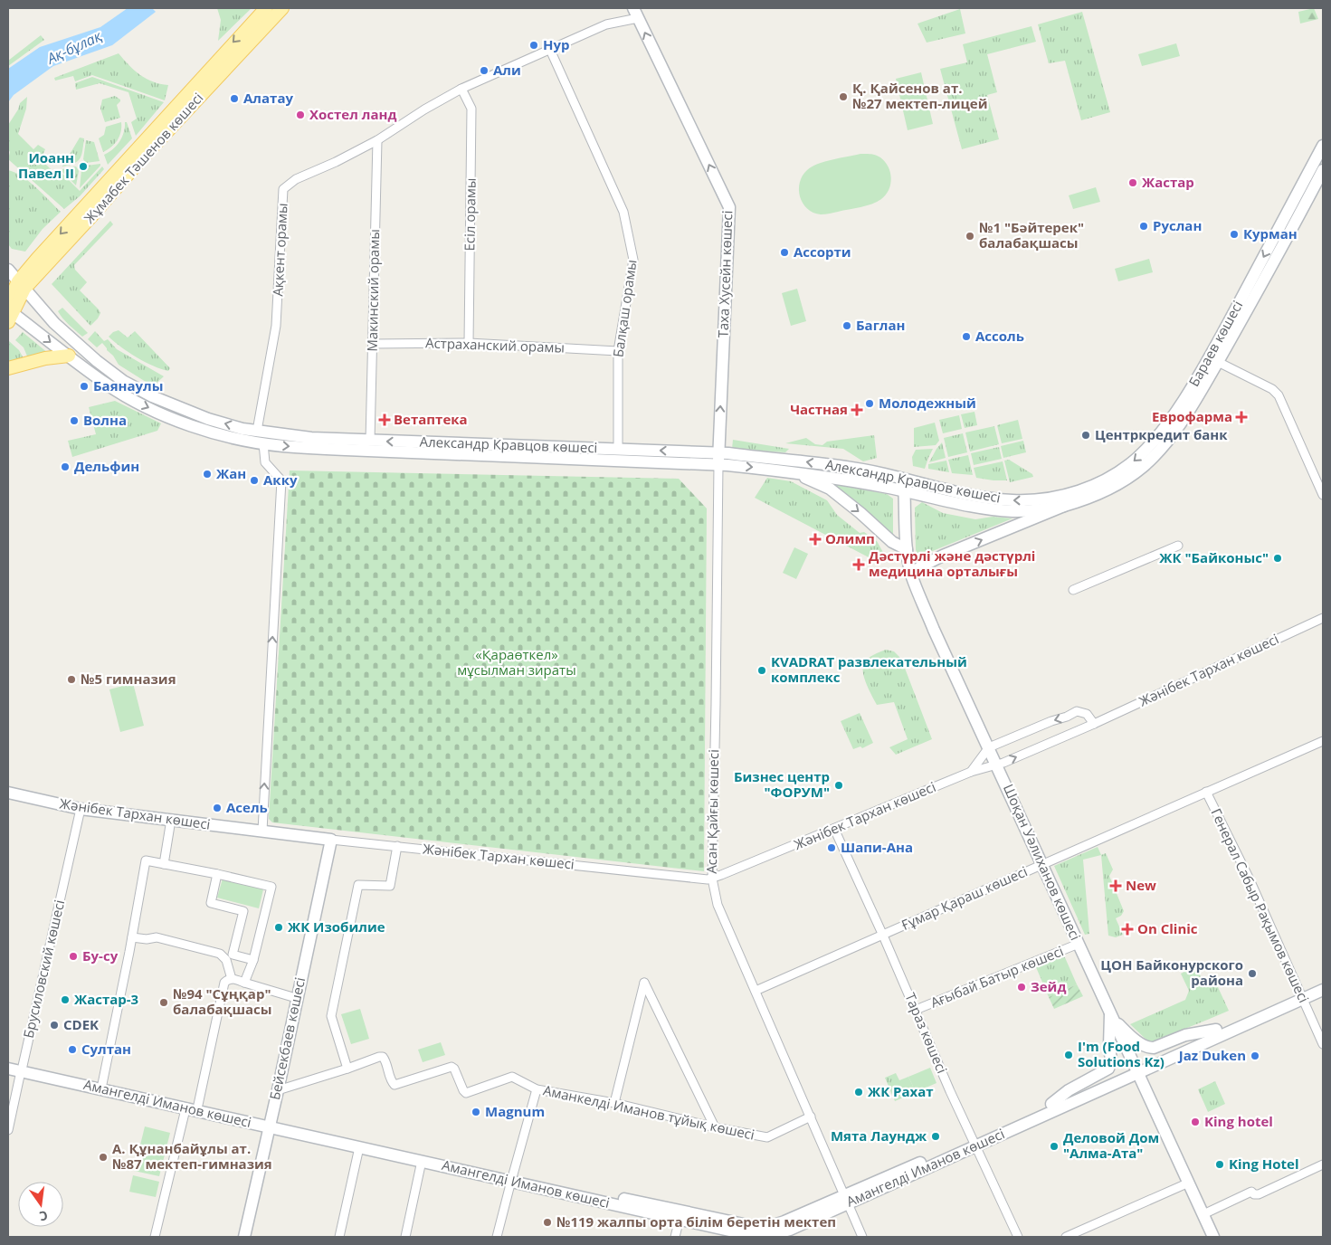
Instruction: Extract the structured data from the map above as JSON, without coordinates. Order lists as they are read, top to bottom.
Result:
{
  "streets": {
    "main road": [
      "Жұмабек Тәшенов көшесі",
      "Таха Хусейн көшесі",
      "Бараев көшесі",
      "Александр Кравцов көшесі",
      "Жәнібек Тархан көшесі",
      "Шоқан Уәлиханов көшесі",
      "Бейсекбаев көшесі",
      "Амангелді Иманов көшесі"
    ],
    "street": [
      "Есіл орамы",
      "Ақкент орамы",
      "Макинский орамы",
      "Балқаш орамы",
      "Астраханский орамы",
      "Асан Қайғы көшесі",
      "Ғұмар Қараш көшесі",
      "Генерал Сабыр Рақымов көшесі",
      "Брусиловский көшесі",
      "Ағыбай Батыр көшесі",
      "Тараз көшесі",
      "Аманкелді Иманов тұйық көшесі"
    ]
  },
  "crossings": [
    ["Жұмабек Тәшенов көшесі", "Александр Кравцов көшесі"],
    ["Есіл орамы", "Ақкент орамы"],
    ["Есіл орамы", "Астраханский орамы"],
    ["Ақкент орамы", "Макинский орамы"],
    ["Ақкент орамы", "Александр Кравцов көшесі"],
    ["Таха Хусейн көшесі", "Александр Кравцов көшесі"],
    ["Таха Хусейн көшесі", "Асан Қайғы көшесі"],
    ["Макинский орамы", "Астраханский орамы"],
    ["Макинский орамы", "Александр Кравцов көшесі"],
    ["Балқаш орамы", "Астраханский орамы"],
    ["Балқаш орамы", "Александр Кравцов көшесі"],
    ["Бараев көшесі", "Александр Кравцов көшесі"],
    ["Александр Кравцов көшесі", "Асан Қайғы көшесі"],
    ["Александр Кравцов көшесі", "Шоқан Уәлиханов көшесі"],
    ["Жәнібек Тархан көшесі", "Асан Қайғы көшесі"],
    ["Жәнібек Тархан көшесі", "Шоқан Уәлиханов көшесі"],
    ["Жәнібек Тархан көшесі", "Брусиловский көшесі"],
    ["Жәнібек Тархан көшесі", "Тараз көшесі"],
    ["Жәнібек Тархан көшесі", "Бейсекбаев көшесі"],
    ["Асан Қайғы көшесі", "Ғұмар Қараш көшесі"],
    ["Асан Қайғы көшесі", "Амангелді Иманов көшесі"],
    ["Асан Қайғы көшесі", "Аманкелді Иманов тұйық көшесі"],
    ["Шоқан Уәлиханов көшесі", "Ғұмар Қараш көшесі"],
    ["Шоқан Уәлиханов көшесі", "Ағыбай Батыр көшесі"],
    ["Шоқан Уәлиханов көшесі", "Амангелді Иманов көшесі"],
    ["Ғұмар Қараш көшесі", "Генерал Сабыр Рақымов көшесі"],
    ["Ғұмар Қараш көшесі", "Тараз көшесі"],
    ["Генерал Сабыр Рақымов көшесі", "Амангелді Иманов көшесі"],
    ["Брусиловский көшесі", "Амангелді Иманов көшесі"],
    ["Ағыбай Батыр көшесі", "Тараз көшесі"],
    ["Тараз көшесі", "Амангелді Иманов көшесі"],
    ["Бейсекбаев көшесі", "Амангелді Иманов көшесі"]
  ],
  "one_way": ["Таха Хусейн көшесі"],
  "water": ["Ақ-бұлақ"],
  "parks": ["«Қараөткел» мұсылман зираты"],
  "places": {
    "other": [
      "Нур",
      "Али",
      "Қ. Қайсенов ат. №27 мектеп-лицей",
      "Алатау",
      "Хостел ланд",
      "Иоанн Павел II",
      "Жастар",
      "Руслан",
      "Курман",
      "№1 \"Бәйтерек\" балабақшасы",
      "Ассорти",
      "Баглан",
      "Ассоль",
      "Баянаулы",
      "Молодежный",
      "Волна",
      "Центркредит банк",
      "Дельфин",
      "Жан",
      "Акку",
      "ЖК \"Байконыс\"",
      "KVADRAT развлекательный комплекс",
      "№5 гимназия",
      "Бизнес центр \"ФОРУМ\"",
      "Асель",
      "Шапи-Ана",
      "ЖК Изобилие",
      "Бу-су",
      "ЦОН Байконурского района",
      "Зейд",
      "Жастар-3",
      "№94 \"Сұңқар\" балабақшасы",
      "CDEK",
      "Султан",
      "I'm (Food Solutions Kz)",
      "Jaz Duken",
      "ЖК Рахат",
      "Magnum",
      "King hotel",
      "Мята Лаундж",
      "Деловой Дом \"Алма-Ата\"",
      "А. Құнанбайұлы ат. №87 мектеп-гимназия",
      "King Hotel",
      "№119 жалпы орта білім беретін мектеп"
    ],
    "health": [
      "Частная",
      "Еврофарма",
      "Ветаптека",
      "Олимп",
      "Дәстүрлі және дәстүрлі медицина орталығы",
      "New",
      "On Clinic"
    ]
  },
  "north": "bottom"
}
